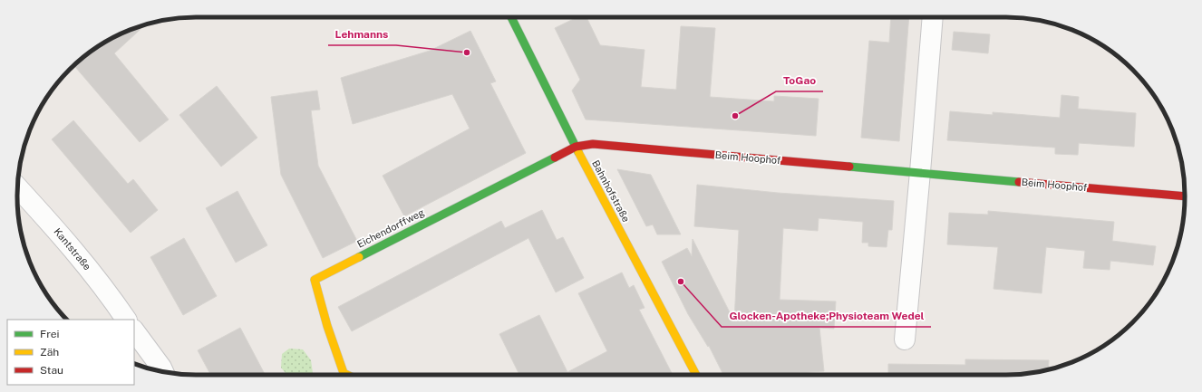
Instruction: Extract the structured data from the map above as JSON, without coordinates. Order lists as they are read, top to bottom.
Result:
{
  "streets": {
    "street": [
      "Beim Hoophof",
      "Bahnhofstraße",
      "Eichendorffweg",
      "Kantstraße"
    ]
  },
  "crossings": [
    ["Beim Hoophof", "Bahnhofstraße"],
    ["Beim Hoophof", "Eichendorffweg"],
    ["Bahnhofstraße", "Eichendorffweg"]
  ],
  "places": ["Lehmanns", "ToGao", "Glocken-Apotheke;Physioteam Wedel"],
  "legend": ["Frei", "Zäh", "Stau"]
}
